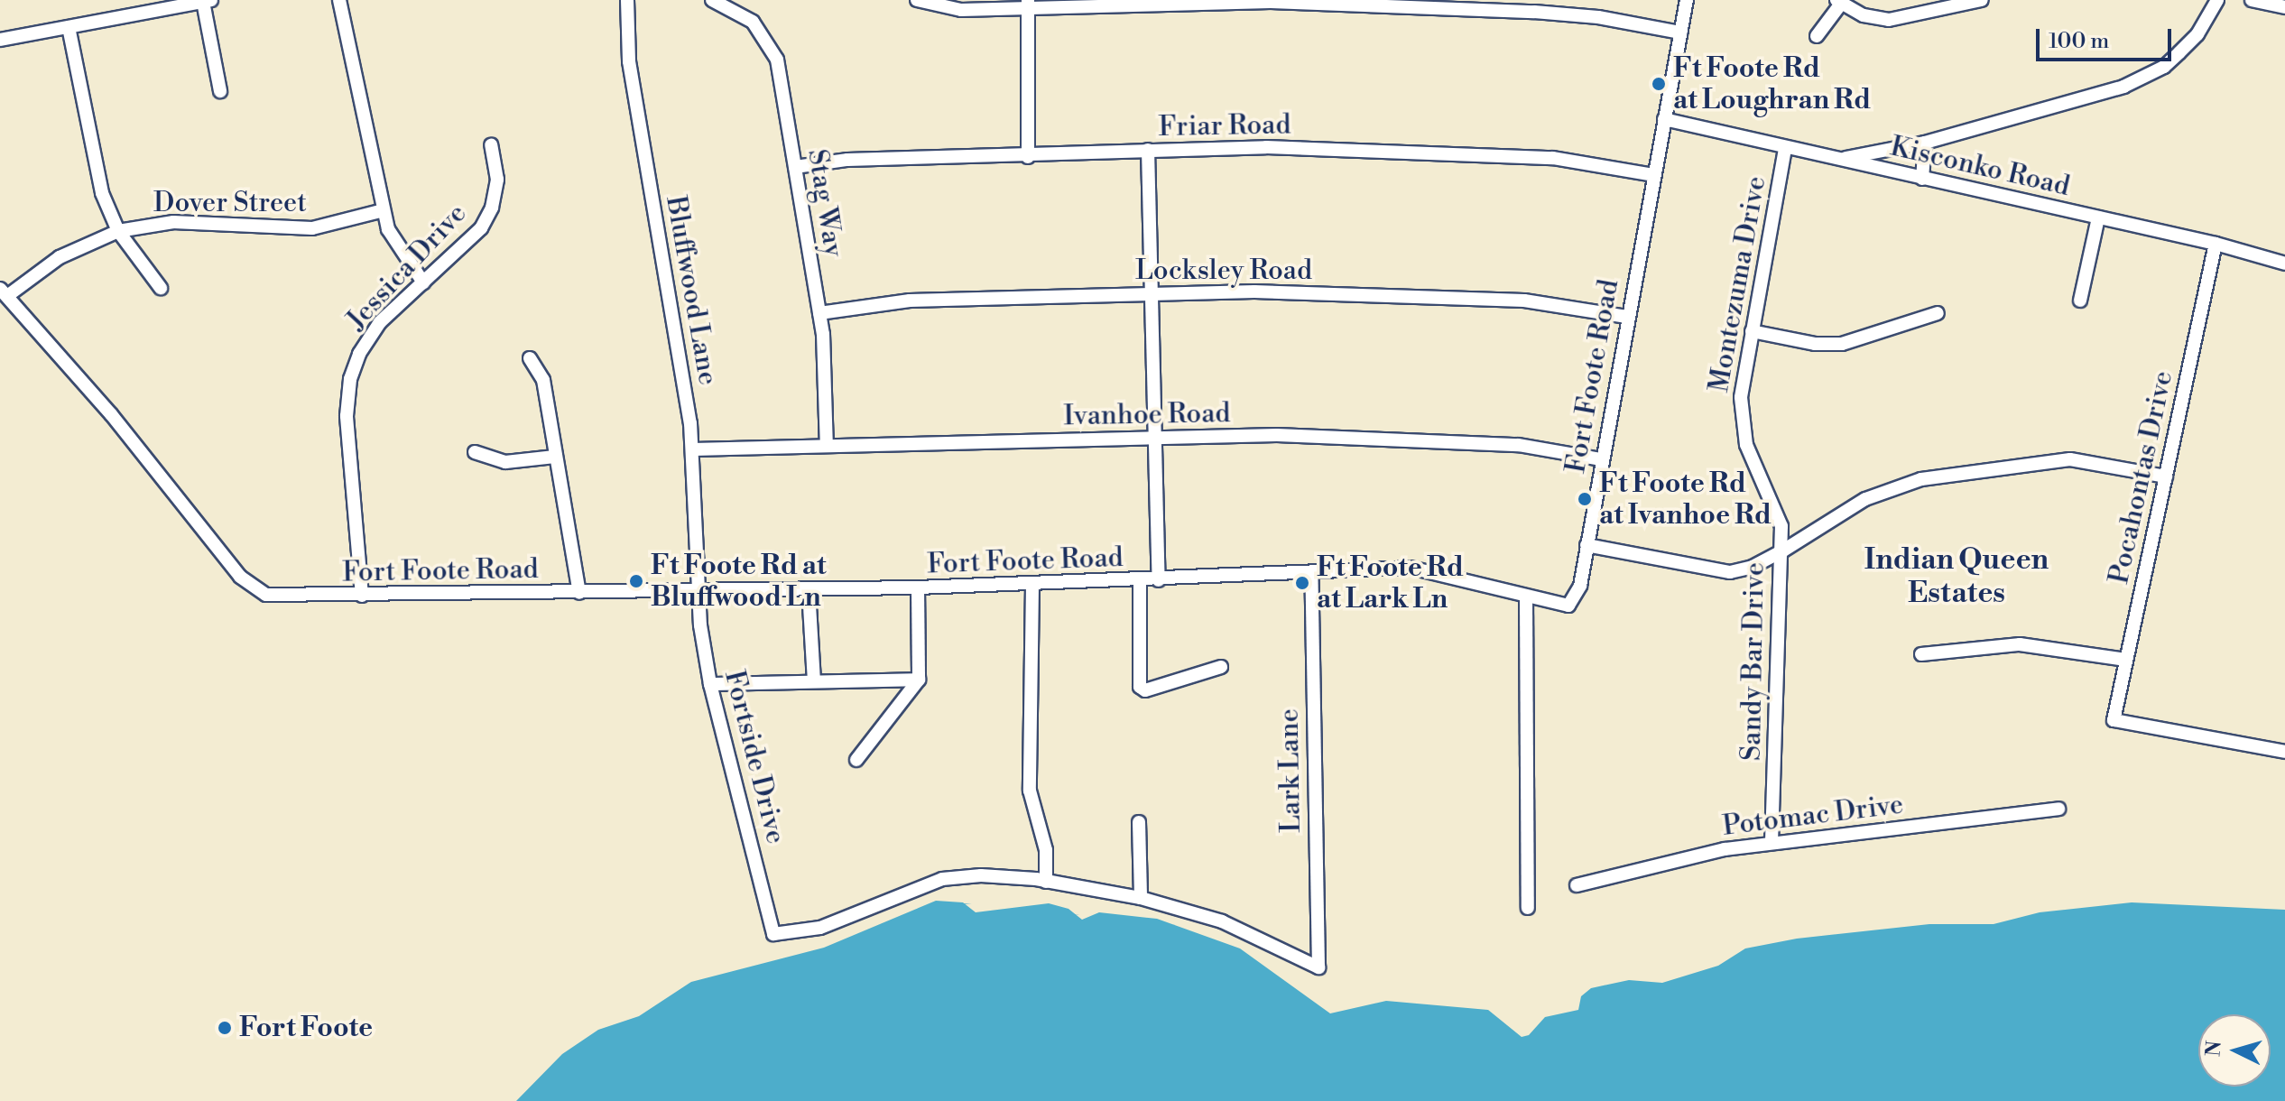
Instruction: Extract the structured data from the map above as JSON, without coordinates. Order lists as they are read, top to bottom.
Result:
{
  "streets": {
    "street": [
      "Friar Road",
      "Kisconko Road",
      "Dover Street",
      "Stag Way",
      "Jessica Drive",
      "Locksley Road",
      "Montezuma Drive",
      "Bluffwood Lane",
      "Fort Foote Road",
      "Ivanhoe Road",
      "Pocahontas Drive",
      "Sandy Bar Drive",
      "Fortside Drive",
      "Lark Lane",
      "Potomac Drive"
    ]
  },
  "crossings": [
    ["Friar Road", "Stag Way"],
    ["Friar Road", "Fort Foote Road"],
    ["Kisconko Road", "Montezuma Drive"],
    ["Kisconko Road", "Fort Foote Road"],
    ["Kisconko Road", "Pocahontas Drive"],
    ["Dover Street", "Fort Foote Road"],
    ["Stag Way", "Locksley Road"],
    ["Stag Way", "Ivanhoe Road"],
    ["Jessica Drive", "Fort Foote Road"],
    ["Locksley Road", "Fort Foote Road"],
    ["Montezuma Drive", "Sandy Bar Drive"],
    ["Bluffwood Lane", "Fort Foote Road"],
    ["Bluffwood Lane", "Ivanhoe Road"],
    ["Bluffwood Lane", "Fortside Drive"],
    ["Fort Foote Road", "Ivanhoe Road"],
    ["Fort Foote Road", "Sandy Bar Drive"],
    ["Fort Foote Road", "Fortside Drive"],
    ["Fort Foote Road", "Lark Lane"],
    ["Sandy Bar Drive", "Potomac Drive"]
  ],
  "districts": ["Indian Queen Estates"],
  "places": [
    "Ft Foote Rd at Loughran Rd",
    "Ft Foote Rd at Ivanhoe Rd",
    "Ft Foote Rd at Bluffwood Ln",
    "Ft Foote Rd at Lark Ln",
    "Fort Foote"
  ],
  "scale_bar": "100 m",
  "north": "left"
}
